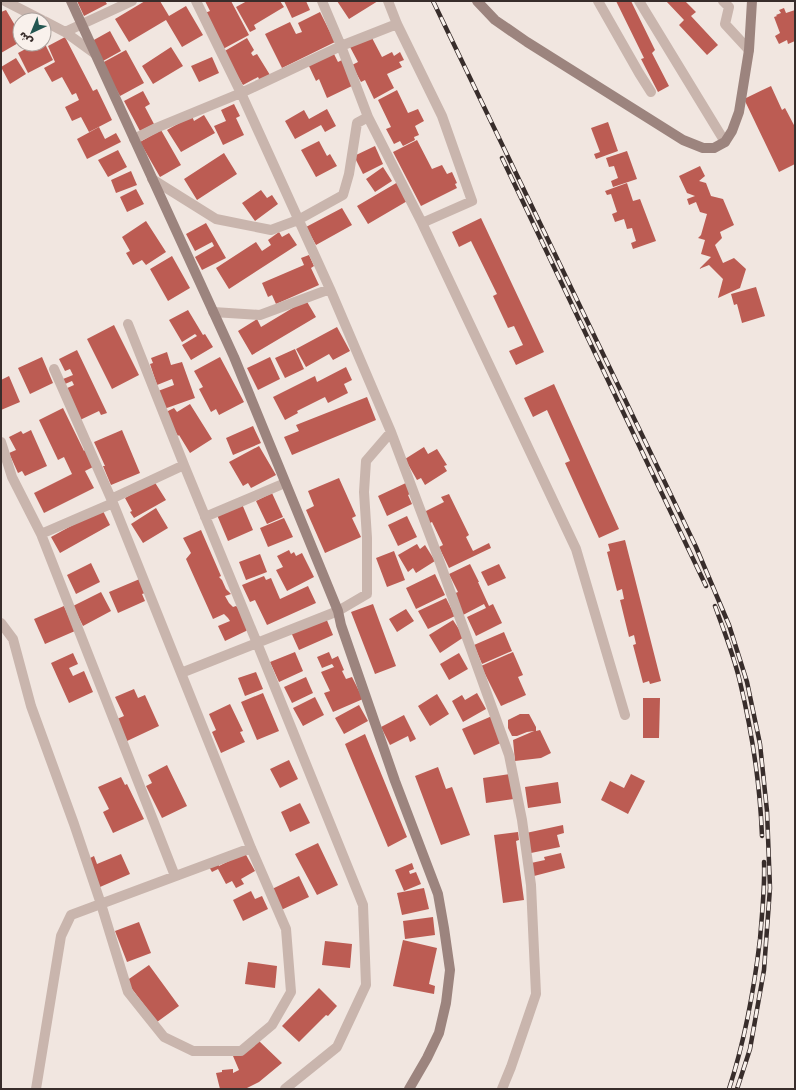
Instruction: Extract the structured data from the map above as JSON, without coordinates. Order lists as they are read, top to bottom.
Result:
{
  "north": "bottom left"
}
